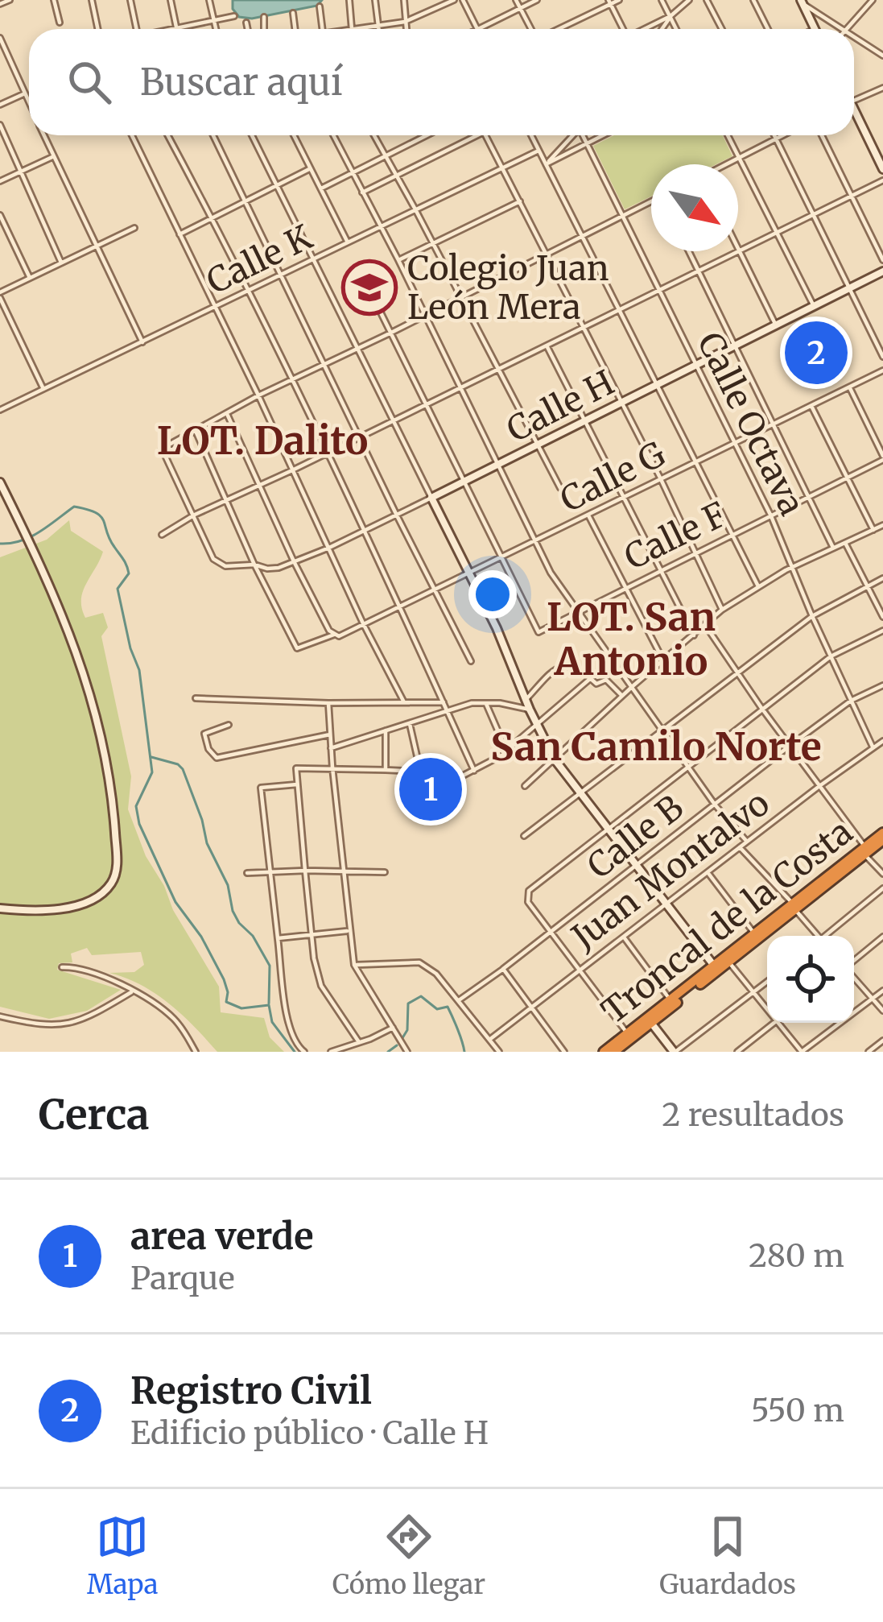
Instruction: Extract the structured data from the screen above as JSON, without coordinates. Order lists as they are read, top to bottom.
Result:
{
  "streets": {
    "highway": ["Troncal de la Costa"],
    "street": [
      "Calle K",
      "Calle H",
      "Calle Octava",
      "Calle G",
      "Calle F",
      "Calle B",
      "Juan Montalvo"
    ]
  },
  "crossings": [
    ["Calle H", "Calle Octava"],
    ["Calle H", "Calle G"],
    ["Calle Octava", "Calle G"],
    ["Calle Octava", "Calle F"],
    ["Calle Octava", "Calle B"],
    ["Calle Octava", "Juan Montalvo"],
    ["Calle G", "Calle F"]
  ],
  "districts": ["LOT. Dalito", "LOT. San Antonio", "San Camilo Norte"],
  "places": {
    "school or university": ["Colegio Juan León Mera"]
  },
  "north": "bottom right",
  "page": {
    "search": "Buscar aquí",
    "pins": ["2", "1"],
    "heading": ["Cerca", "2 resultados"],
    "list": [
      {
        "mark": "1",
        "name": "area verde",
        "note": "Parque",
        "value": "280 m"
      },
      {
        "mark": "2",
        "name": "Registro Civil",
        "note": "Edificio público · Calle H",
        "value": "550 m"
      }
    ],
    "nav": ["Mapa", "Cómo llegar", "Guardados"]
  }
}
